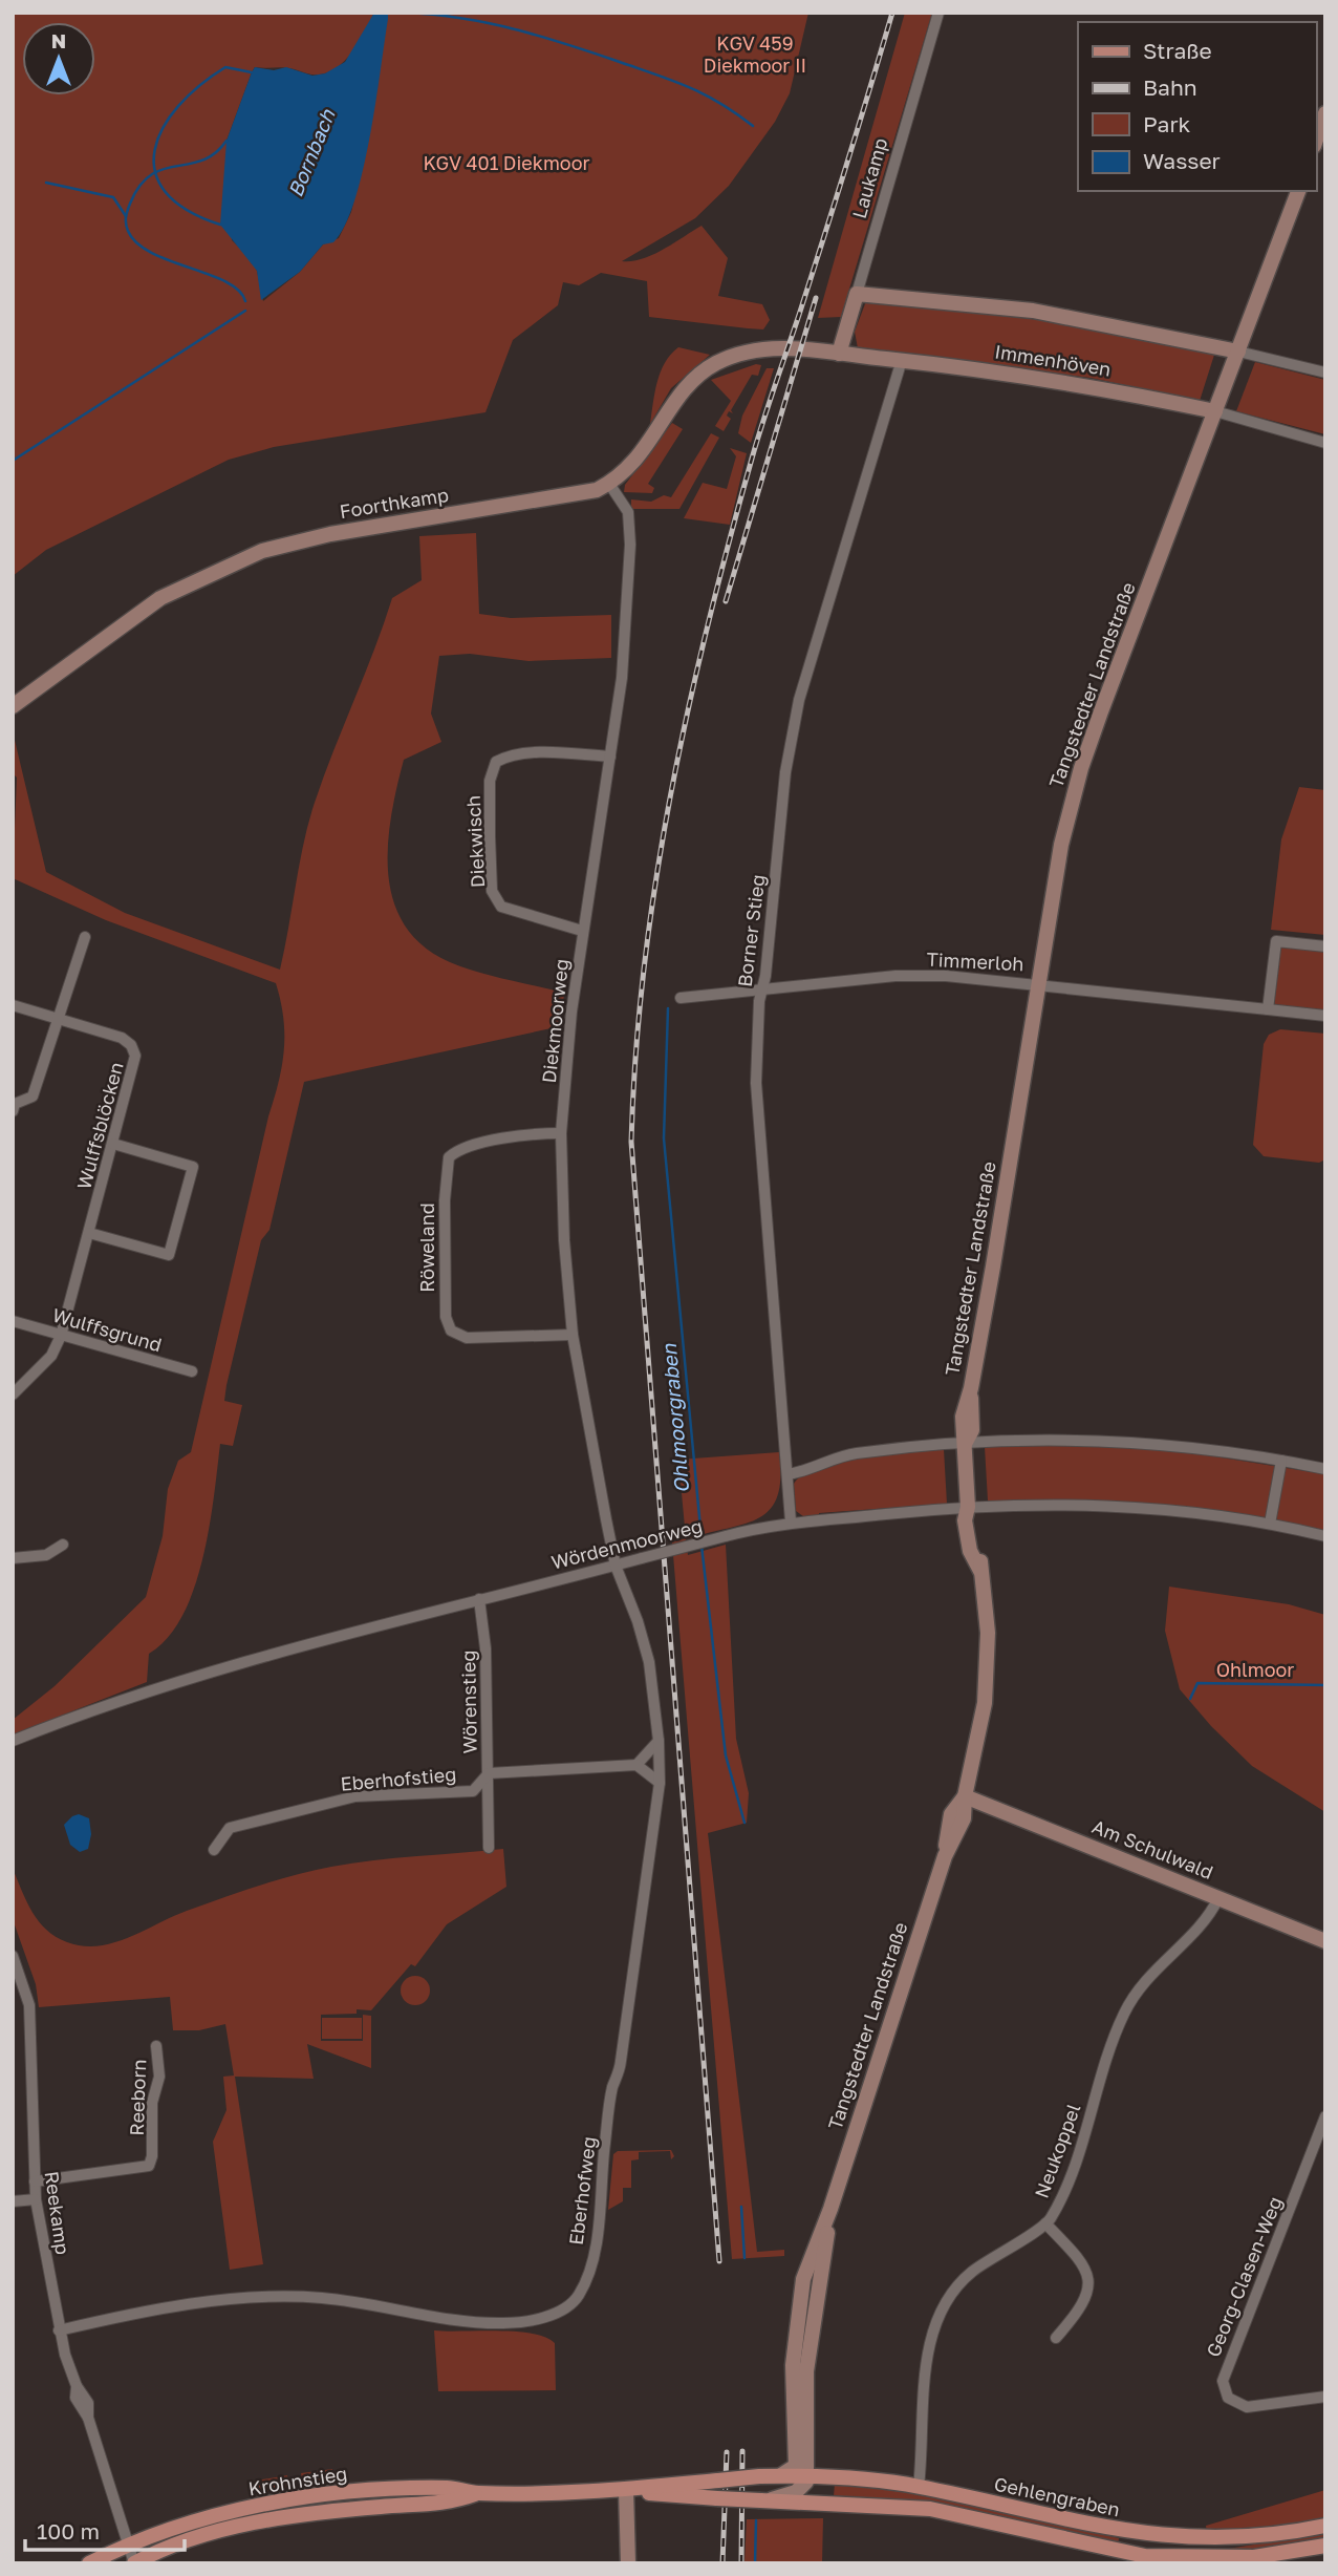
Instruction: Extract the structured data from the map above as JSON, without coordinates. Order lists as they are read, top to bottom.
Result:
{
  "streets": {
    "main road": ["Krohnstieg", "Gehlengraben"],
    "street": [
      "Laukamp",
      "Immenhöven",
      "Foorthkamp",
      "Tangstedter Landstraße",
      "Diekwisch",
      "Borner Stieg",
      "Timmerloh",
      "Diekmoorweg",
      "Wulffsblöcken",
      "Röweland",
      "Wulffsgrund",
      "Wördenmoorweg",
      "Wörenstieg",
      "Eberhofstieg",
      "Am Schulwald",
      "Reeborn",
      "Neukoppel",
      "Eberhofweg",
      "Reekamp",
      "Georg-Clasen-Weg"
    ]
  },
  "crossings": [
    ["Laukamp", "Immenhöven"],
    ["Immenhöven", "Foorthkamp"],
    ["Immenhöven", "Tangstedter Landstraße"],
    ["Immenhöven", "Borner Stieg"],
    ["Foorthkamp", "Diekmoorweg"],
    ["Tangstedter Landstraße", "Timmerloh"],
    ["Tangstedter Landstraße", "Wördenmoorweg"],
    ["Tangstedter Landstraße", "Am Schulwald"],
    ["Tangstedter Landstraße", "Krohnstieg"],
    ["Tangstedter Landstraße", "Gehlengraben"],
    ["Diekwisch", "Diekmoorweg"],
    ["Borner Stieg", "Timmerloh"],
    ["Borner Stieg", "Wördenmoorweg"],
    ["Diekmoorweg", "Röweland"],
    ["Diekmoorweg", "Wördenmoorweg"],
    ["Diekmoorweg", "Eberhofweg"],
    ["Wulffsblöcken", "Wulffsgrund"],
    ["Wördenmoorweg", "Wörenstieg"],
    ["Wördenmoorweg", "Eberhofweg"],
    ["Wörenstieg", "Eberhofstieg"],
    ["Am Schulwald", "Neukoppel"],
    ["Reeborn", "Reekamp"],
    ["Neukoppel", "Gehlengraben"],
    ["Eberhofweg", "Reekamp"],
    ["Reekamp", "Krohnstieg"],
    ["Krohnstieg", "Gehlengraben"]
  ],
  "water": ["Bornbach", "Ohlmoorgraben"],
  "parks": ["KGV 459 Diekmoor II", "KGV 401 Diekmoor", "Ohlmoor"],
  "legend": [
    "Straße",
    "Bahn",
    "Park",
    "Wasser"
  ],
  "scale_bar": "100 m",
  "north": "top"
}
